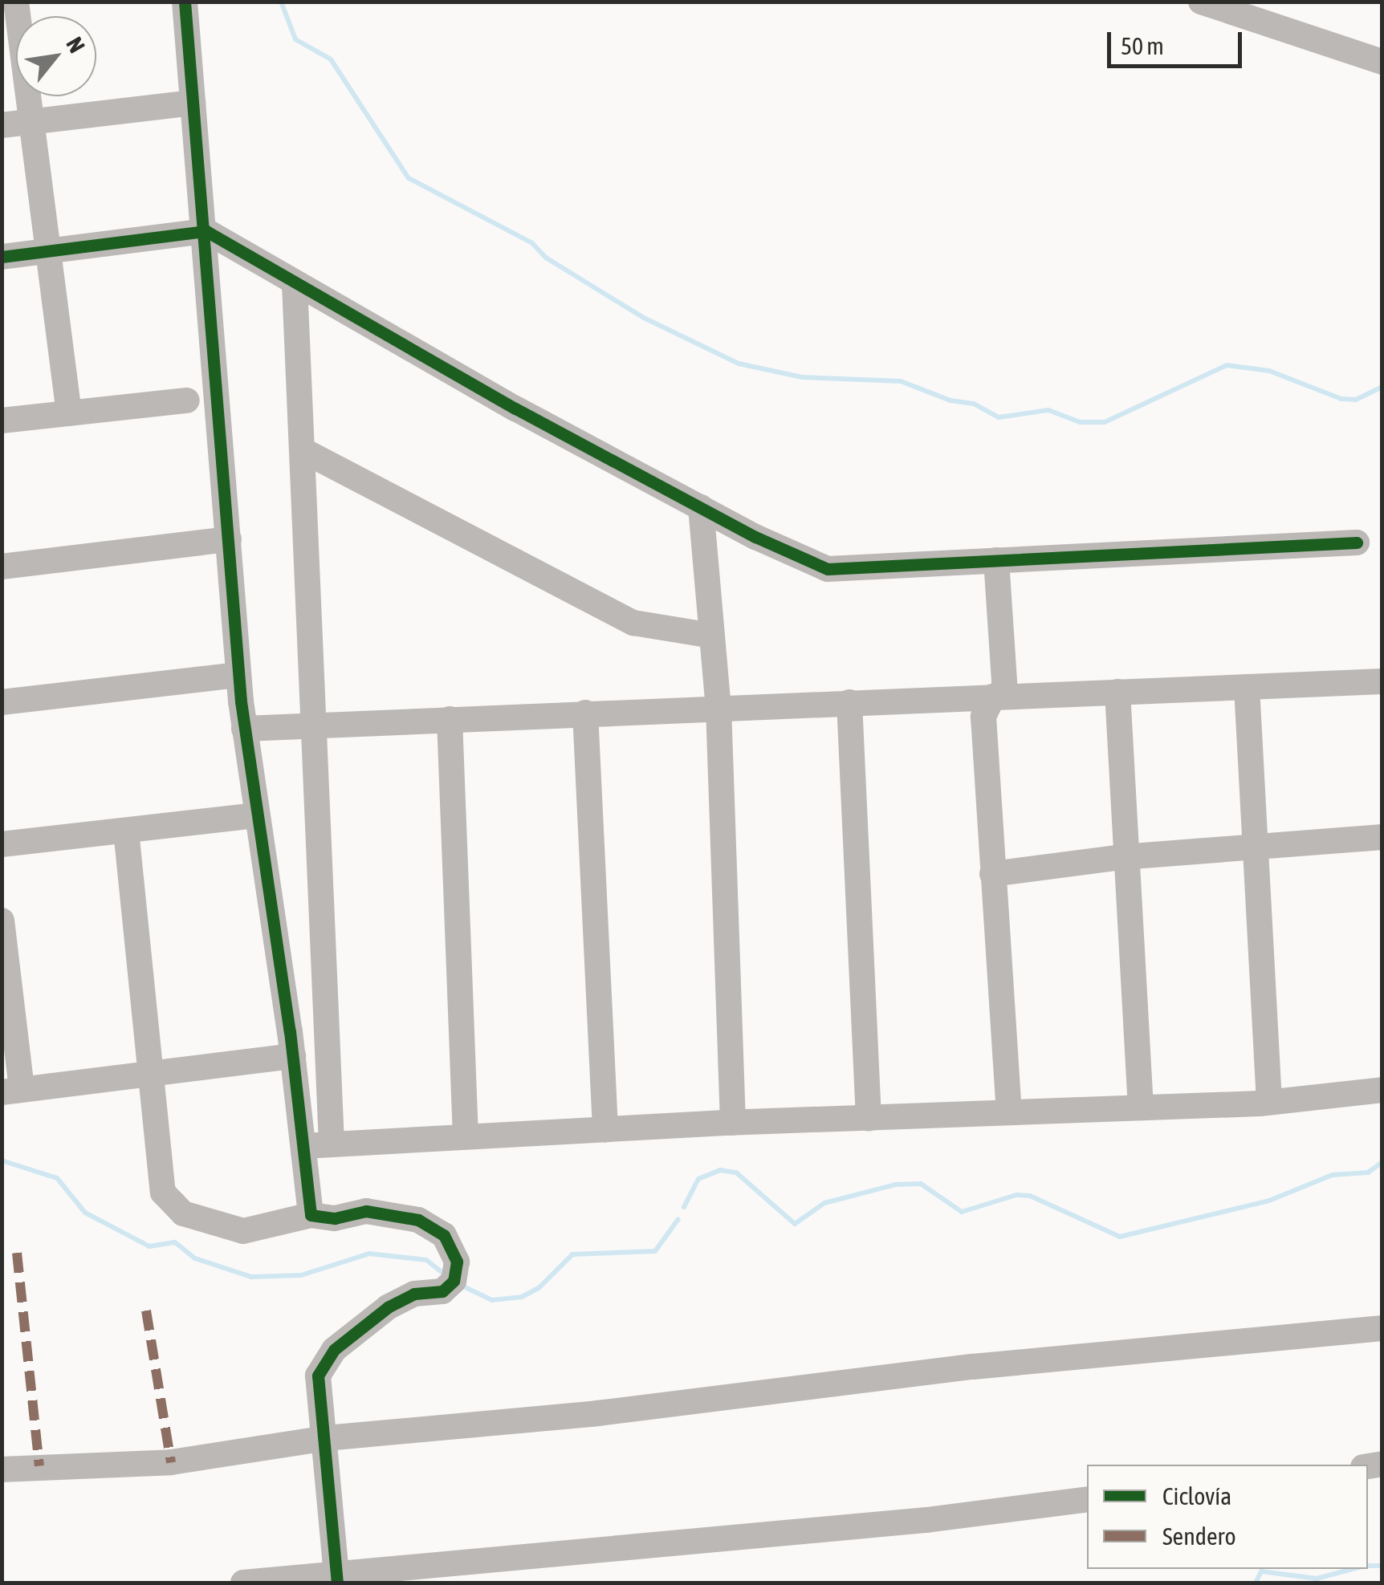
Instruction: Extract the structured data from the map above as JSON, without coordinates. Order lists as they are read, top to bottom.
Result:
{
  "legend": ["Ciclovía", "Sendero"],
  "scale_bar": "50 m",
  "north": "top right"
}
